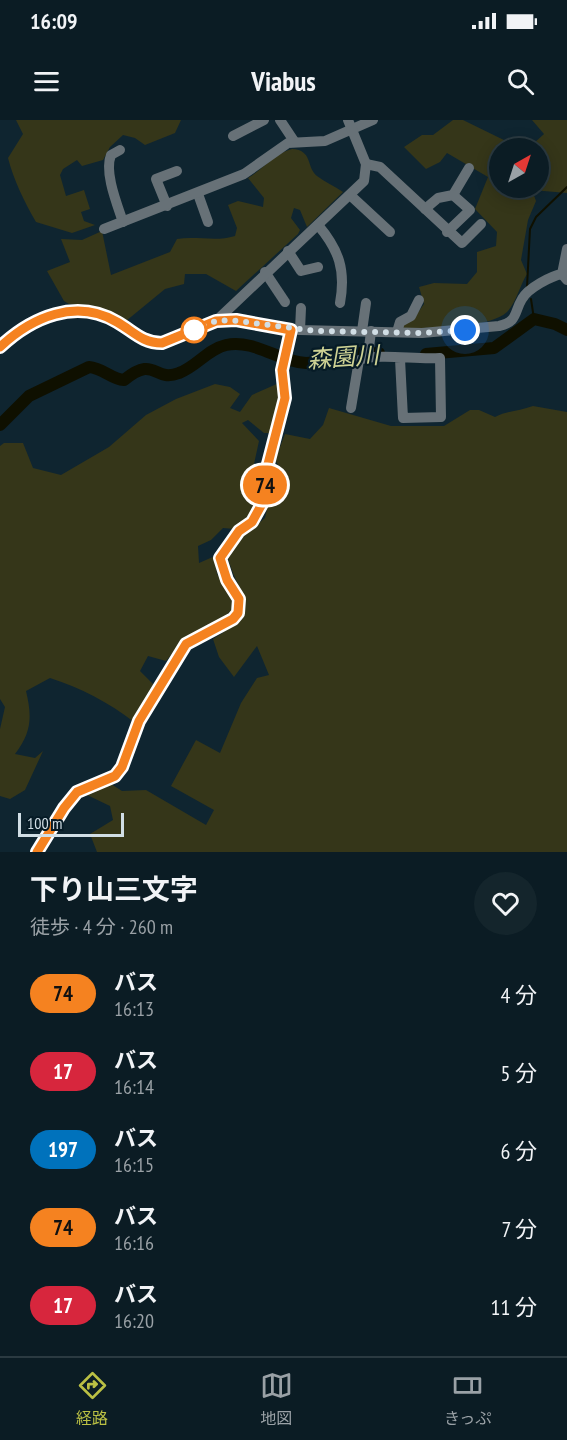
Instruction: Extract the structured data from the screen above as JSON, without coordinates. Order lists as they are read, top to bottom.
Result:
{
  "water": ["森園川"],
  "lines": ["bus line 74"],
  "scale_bar": "100 m",
  "north": "top right",
  "page": {
    "status": "16:09",
    "header": "Viabus",
    "on_map": "74",
    "scale": "100 m",
    "heading": ["下り山三文字", "徒歩 · 4 分 · 260 m"],
    "list": [
      {
        "mark": "74",
        "name": "バス",
        "note": "16:13",
        "value": "4 分"
      },
      {
        "mark": "17",
        "name": "バス",
        "note": "16:14",
        "value": "5 分"
      },
      {
        "mark": "197",
        "name": "バス",
        "note": "16:15",
        "value": "6 分"
      },
      {
        "mark": "74",
        "name": "バス",
        "note": "16:16",
        "value": "7 分"
      },
      {
        "mark": "17",
        "name": "バス",
        "note": "16:20",
        "value": "11 分"
      }
    ],
    "tabs": ["経路", "地図", "きっぷ"]
  }
}
